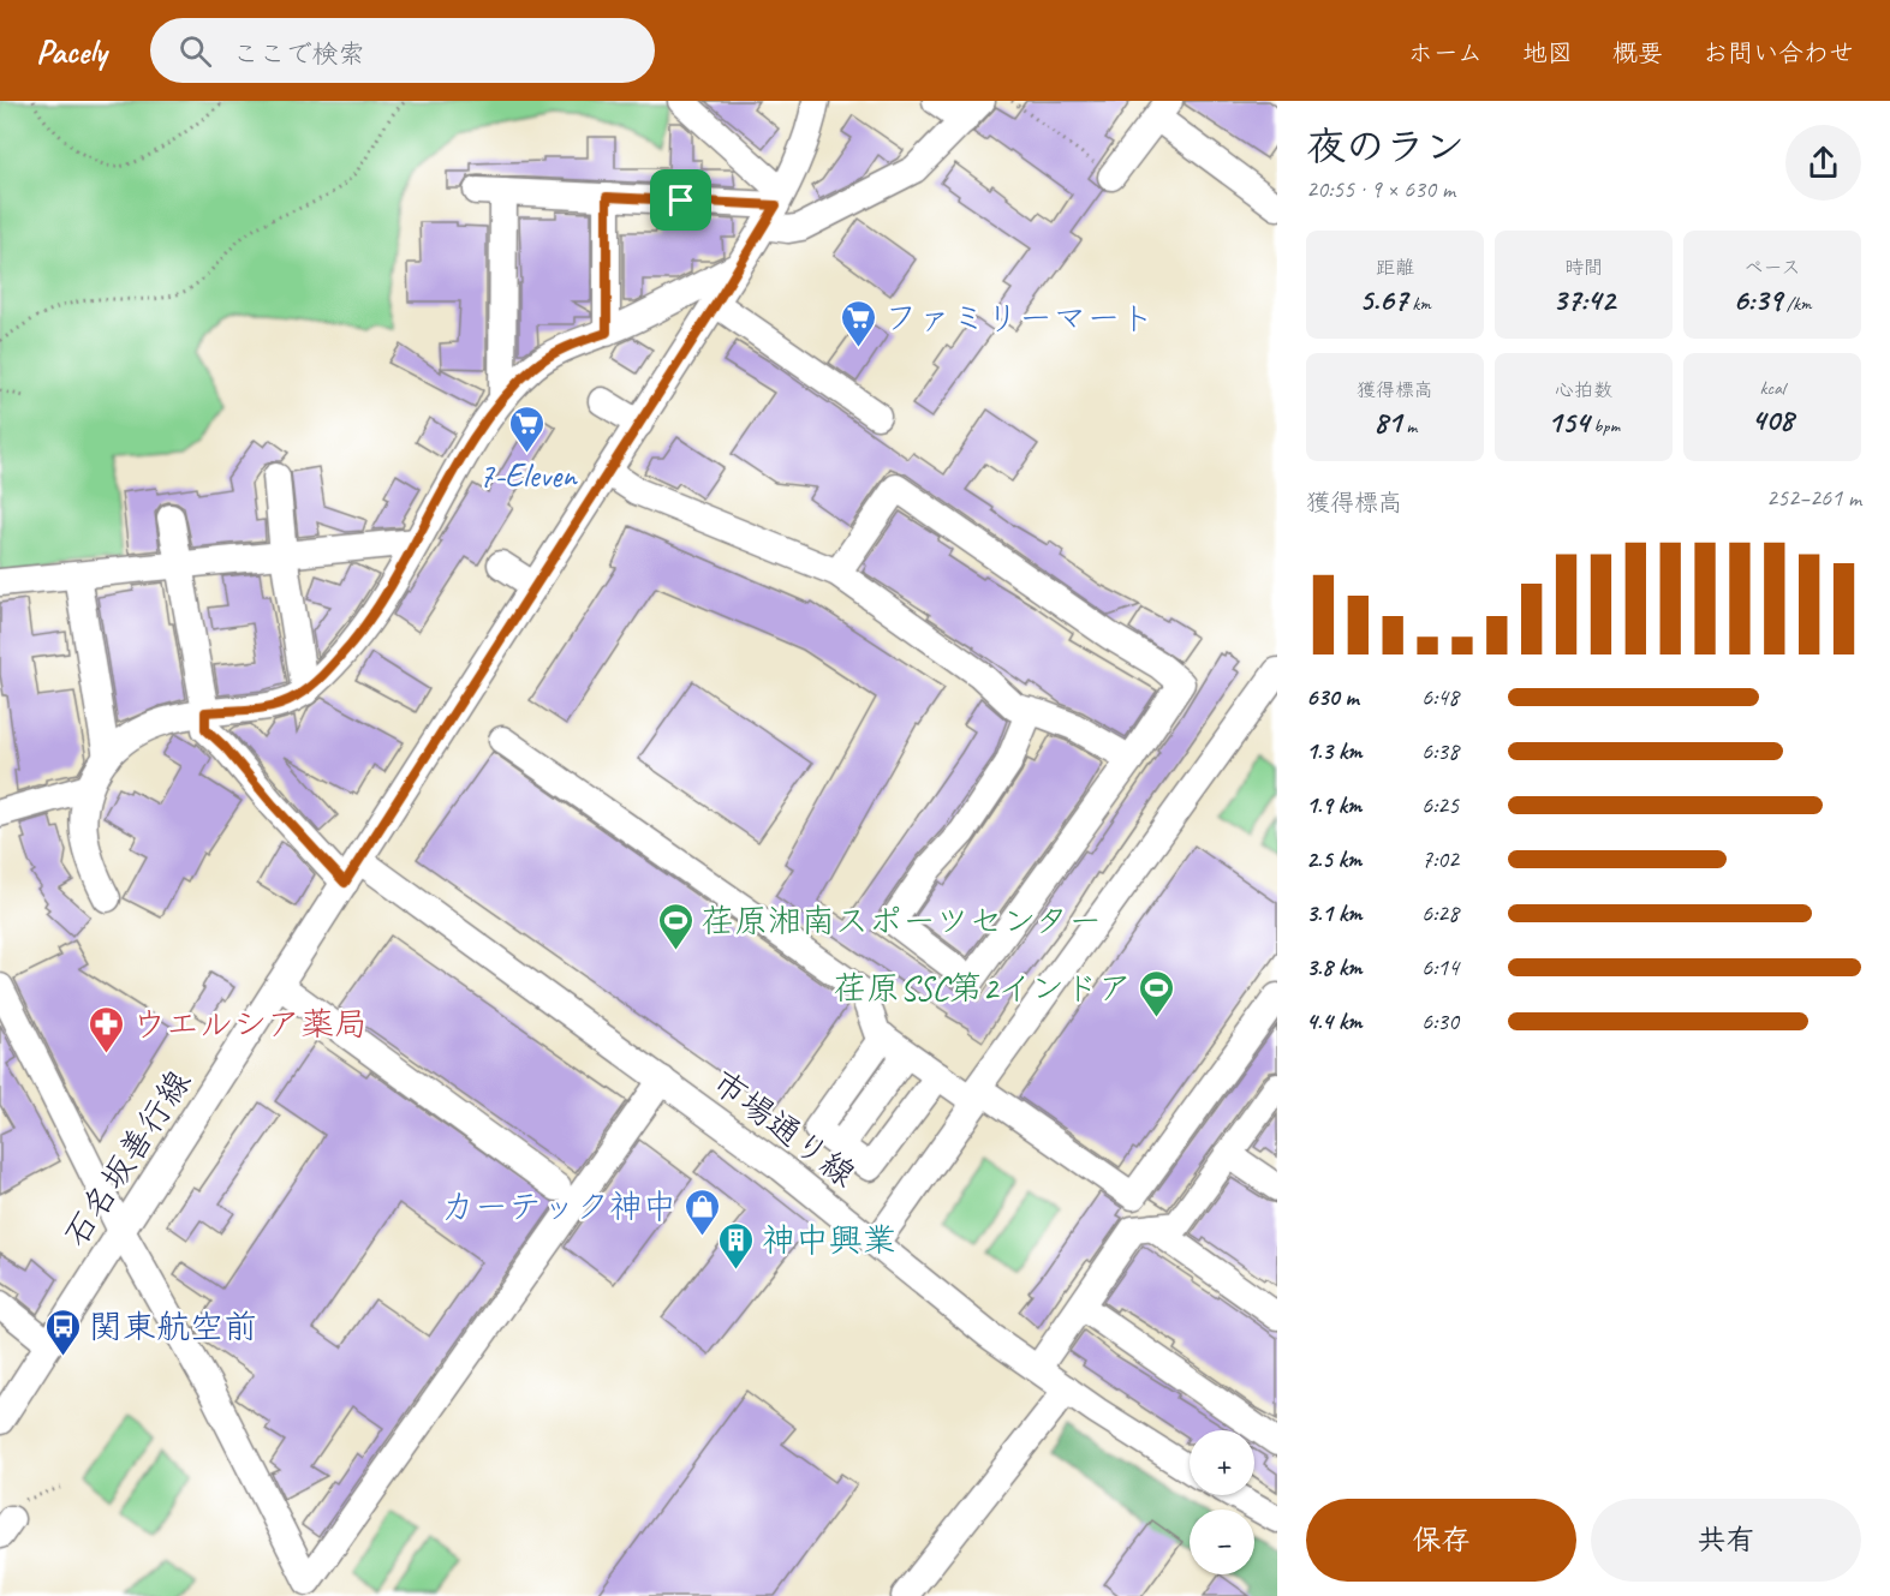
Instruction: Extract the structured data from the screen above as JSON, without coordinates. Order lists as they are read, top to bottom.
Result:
{
  "streets": {
    "street": ["市場通り線", "石名坂善行線"]
  },
  "crossings": [
    ["市場通り線", "石名坂善行線"]
  ],
  "places": {
    "supermarket": ["ファミリーマート", "7-Eleven"],
    "sports": ["荏原湘南スポーツセンター", "荏原SSC第2インドア"],
    "pharmacy": ["ウエルシア薬局"],
    "shop": ["カーテック神中"],
    "building": ["神中興業"],
    "bus stop": ["関東航空前"]
  },
  "page": {
    "header": "Pacely",
    "search": "ここで検索",
    "nav": [
      "ホーム",
      "地図",
      "概要",
      "お問い合わせ"
    ],
    "heading": ["夜のラン", "20:55 · 9 × 630 m"],
    "stats": [
      ["距離", "5.67 km"],
      ["時間", "37:42"],
      ["ペース", "6:39 /km"],
      ["獲得標高", "81 m"],
      ["心拍数", "154 bpm"],
      ["kcal", "408"]
    ],
    "chart": ["獲得標高", "252–261 m"],
    "list": [
      {
        "name": "630 m",
        "note": "6:48"
      },
      {
        "name": "1.3 km",
        "note": "6:38"
      },
      {
        "name": "1.9 km",
        "note": "6:25"
      },
      {
        "name": "2.5 km",
        "note": "7:02"
      },
      {
        "name": "3.1 km",
        "note": "6:28"
      },
      {
        "name": "3.8 km",
        "note": "6:14"
      },
      {
        "name": "4.4 km",
        "note": "6:30"
      }
    ],
    "map_buttons": ["+", "−"],
    "buttons": ["保存", "共有"]
  }
}
